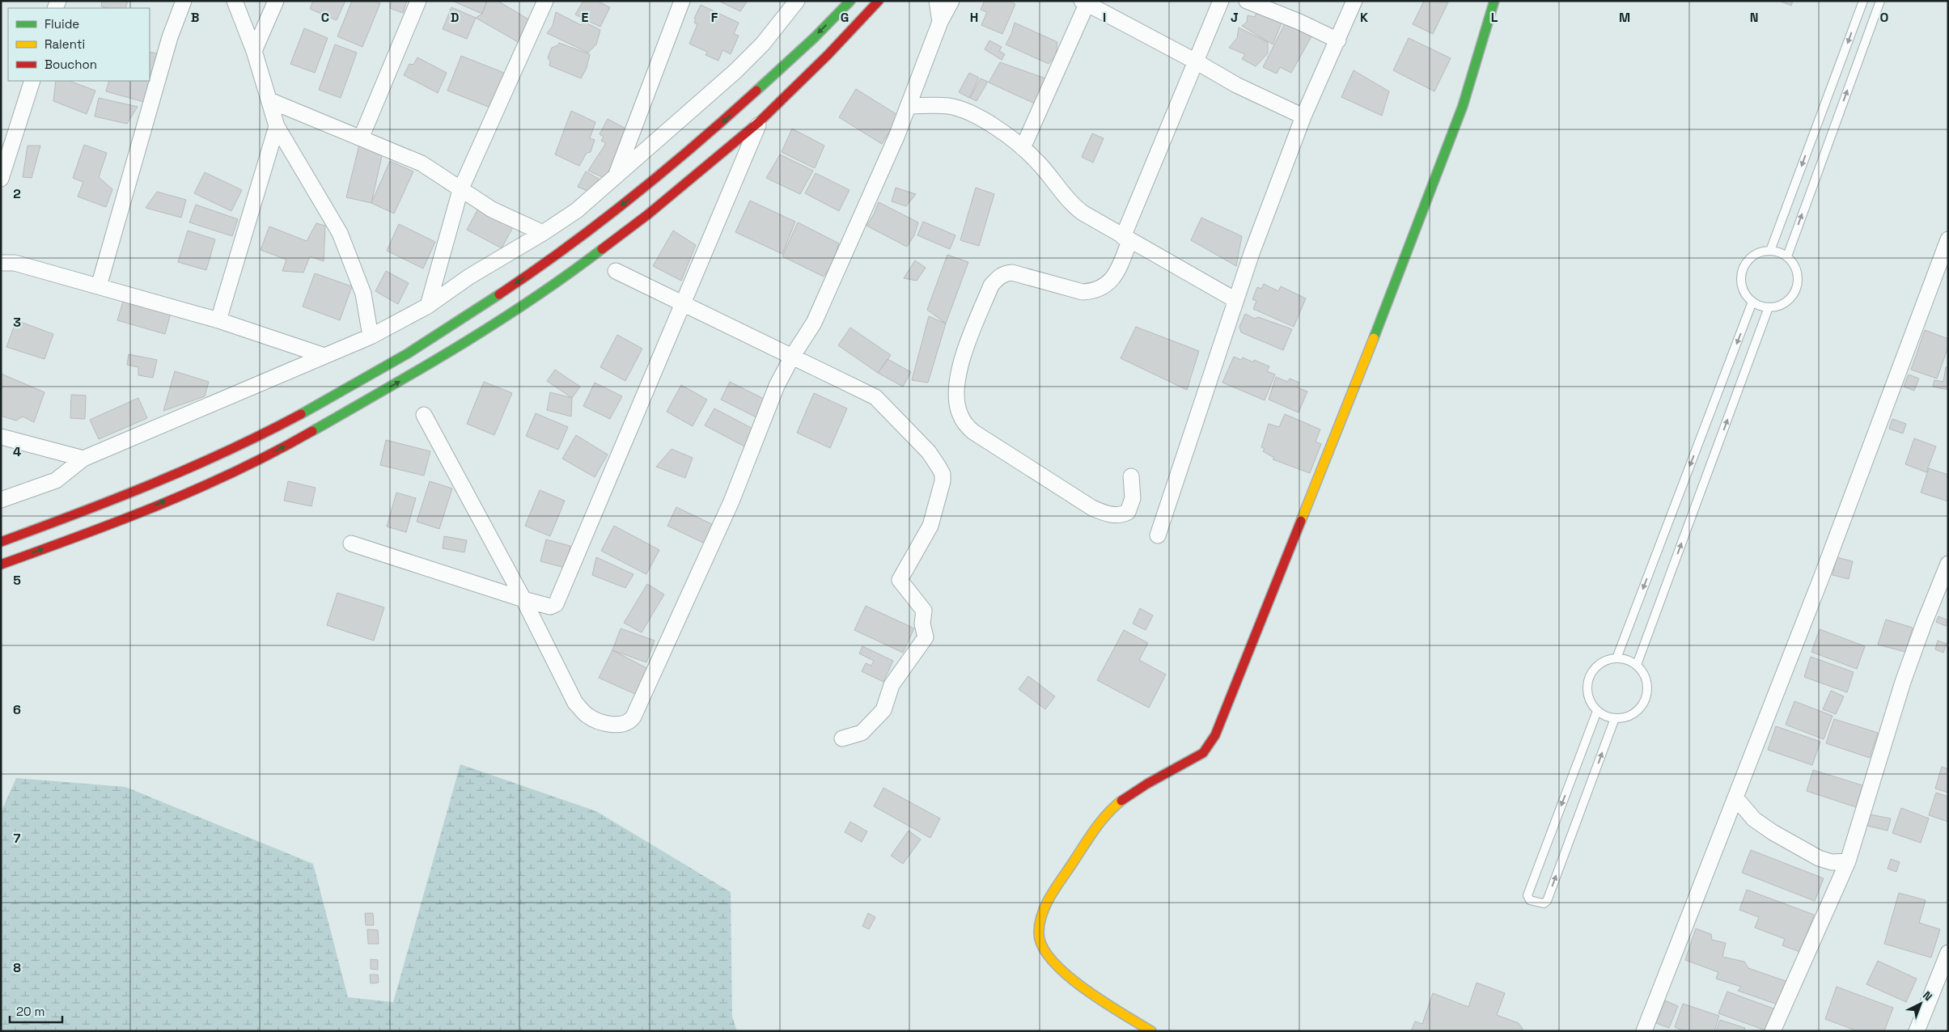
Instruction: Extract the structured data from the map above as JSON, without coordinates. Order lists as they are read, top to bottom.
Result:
{
  "legend": ["Fluide", "Ralenti", "Bouchon"],
  "scale_bar": "20 m",
  "north": "top right",
  "grid": {
    "columns": [
      "B",
      "C",
      "D",
      "E",
      "F",
      "G",
      "H",
      "I",
      "J",
      "K",
      "L",
      "M",
      "N",
      "O"
    ],
    "rows": [
      "2",
      "3",
      "4",
      "5",
      "6",
      "7",
      "8"
    ]
  }
}
